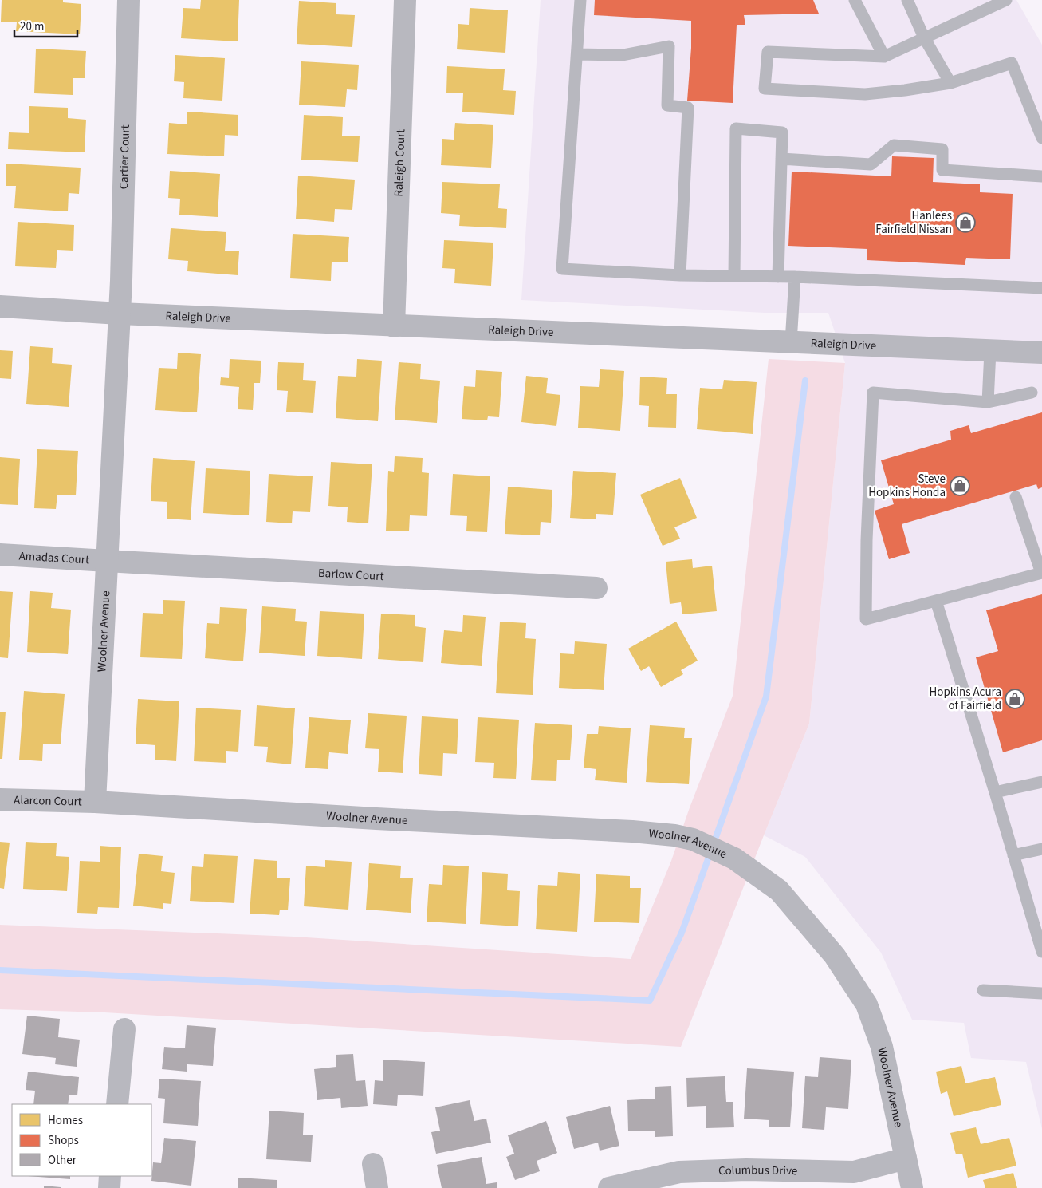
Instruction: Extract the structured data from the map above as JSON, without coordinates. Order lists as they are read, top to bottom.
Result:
{
  "streets": {
    "street": [
      "Cartier Court",
      "Raleigh Court",
      "Raleigh Drive",
      "Amadas Court",
      "Barlow Court",
      "Woolner Avenue",
      "Alarcon Court",
      "Columbus Drive"
    ]
  },
  "crossings": [
    ["Cartier Court", "Raleigh Drive"],
    ["Cartier Court", "Woolner Avenue"],
    ["Raleigh Court", "Raleigh Drive"],
    ["Raleigh Drive", "Woolner Avenue"],
    ["Amadas Court", "Barlow Court"],
    ["Amadas Court", "Woolner Avenue"],
    ["Barlow Court", "Woolner Avenue"],
    ["Woolner Avenue", "Alarcon Court"],
    ["Woolner Avenue", "Columbus Drive"]
  ],
  "places": {
    "shop": ["Hanlees Fairfield Nissan", "Steve Hopkins Honda", "Hopkins Acura of Fairfield"]
  },
  "legend": ["Homes", "Shops", "Other"],
  "scale_bar": "20 m"
}
